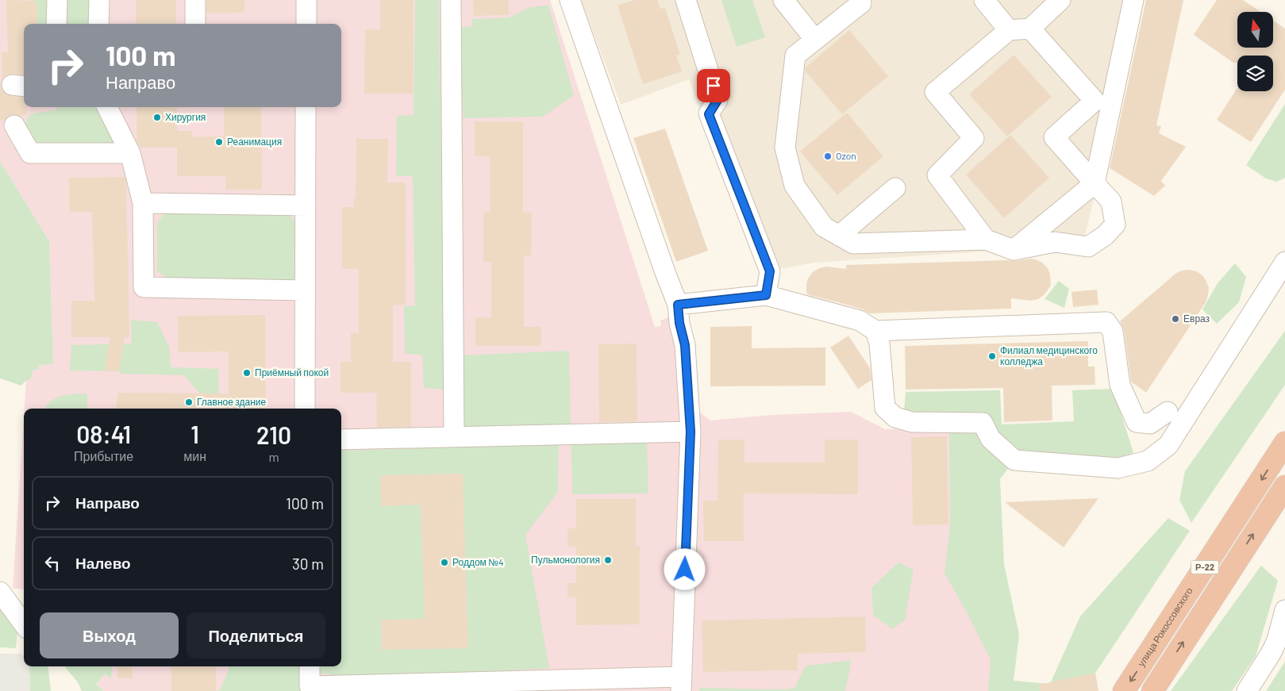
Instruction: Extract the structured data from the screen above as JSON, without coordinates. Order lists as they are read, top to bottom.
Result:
{
  "streets": {
    "highway": ["Р-22", "улица Рокоссовского"]
  },
  "places": [
    "Хирургия",
    "Реанимация",
    "Ozon",
    "Евраз",
    "Филиал медицинского колледжа",
    "Приёмный покой",
    "Главное здание",
    "Пульмонология",
    "Роддом №4"
  ],
  "north": "top",
  "page": {
    "turn": ["100 m", "Направо"],
    "eta": [
      "08:41",
      "Прибытие",
      "1",
      "мин",
      "210",
      "m"
    ],
    "list": [
      {
        "name": "Направо",
        "value": "100 m"
      },
      {
        "name": "Налево",
        "value": "30 m"
      }
    ],
    "buttons": ["Выход", "Поделиться"]
  }
}
